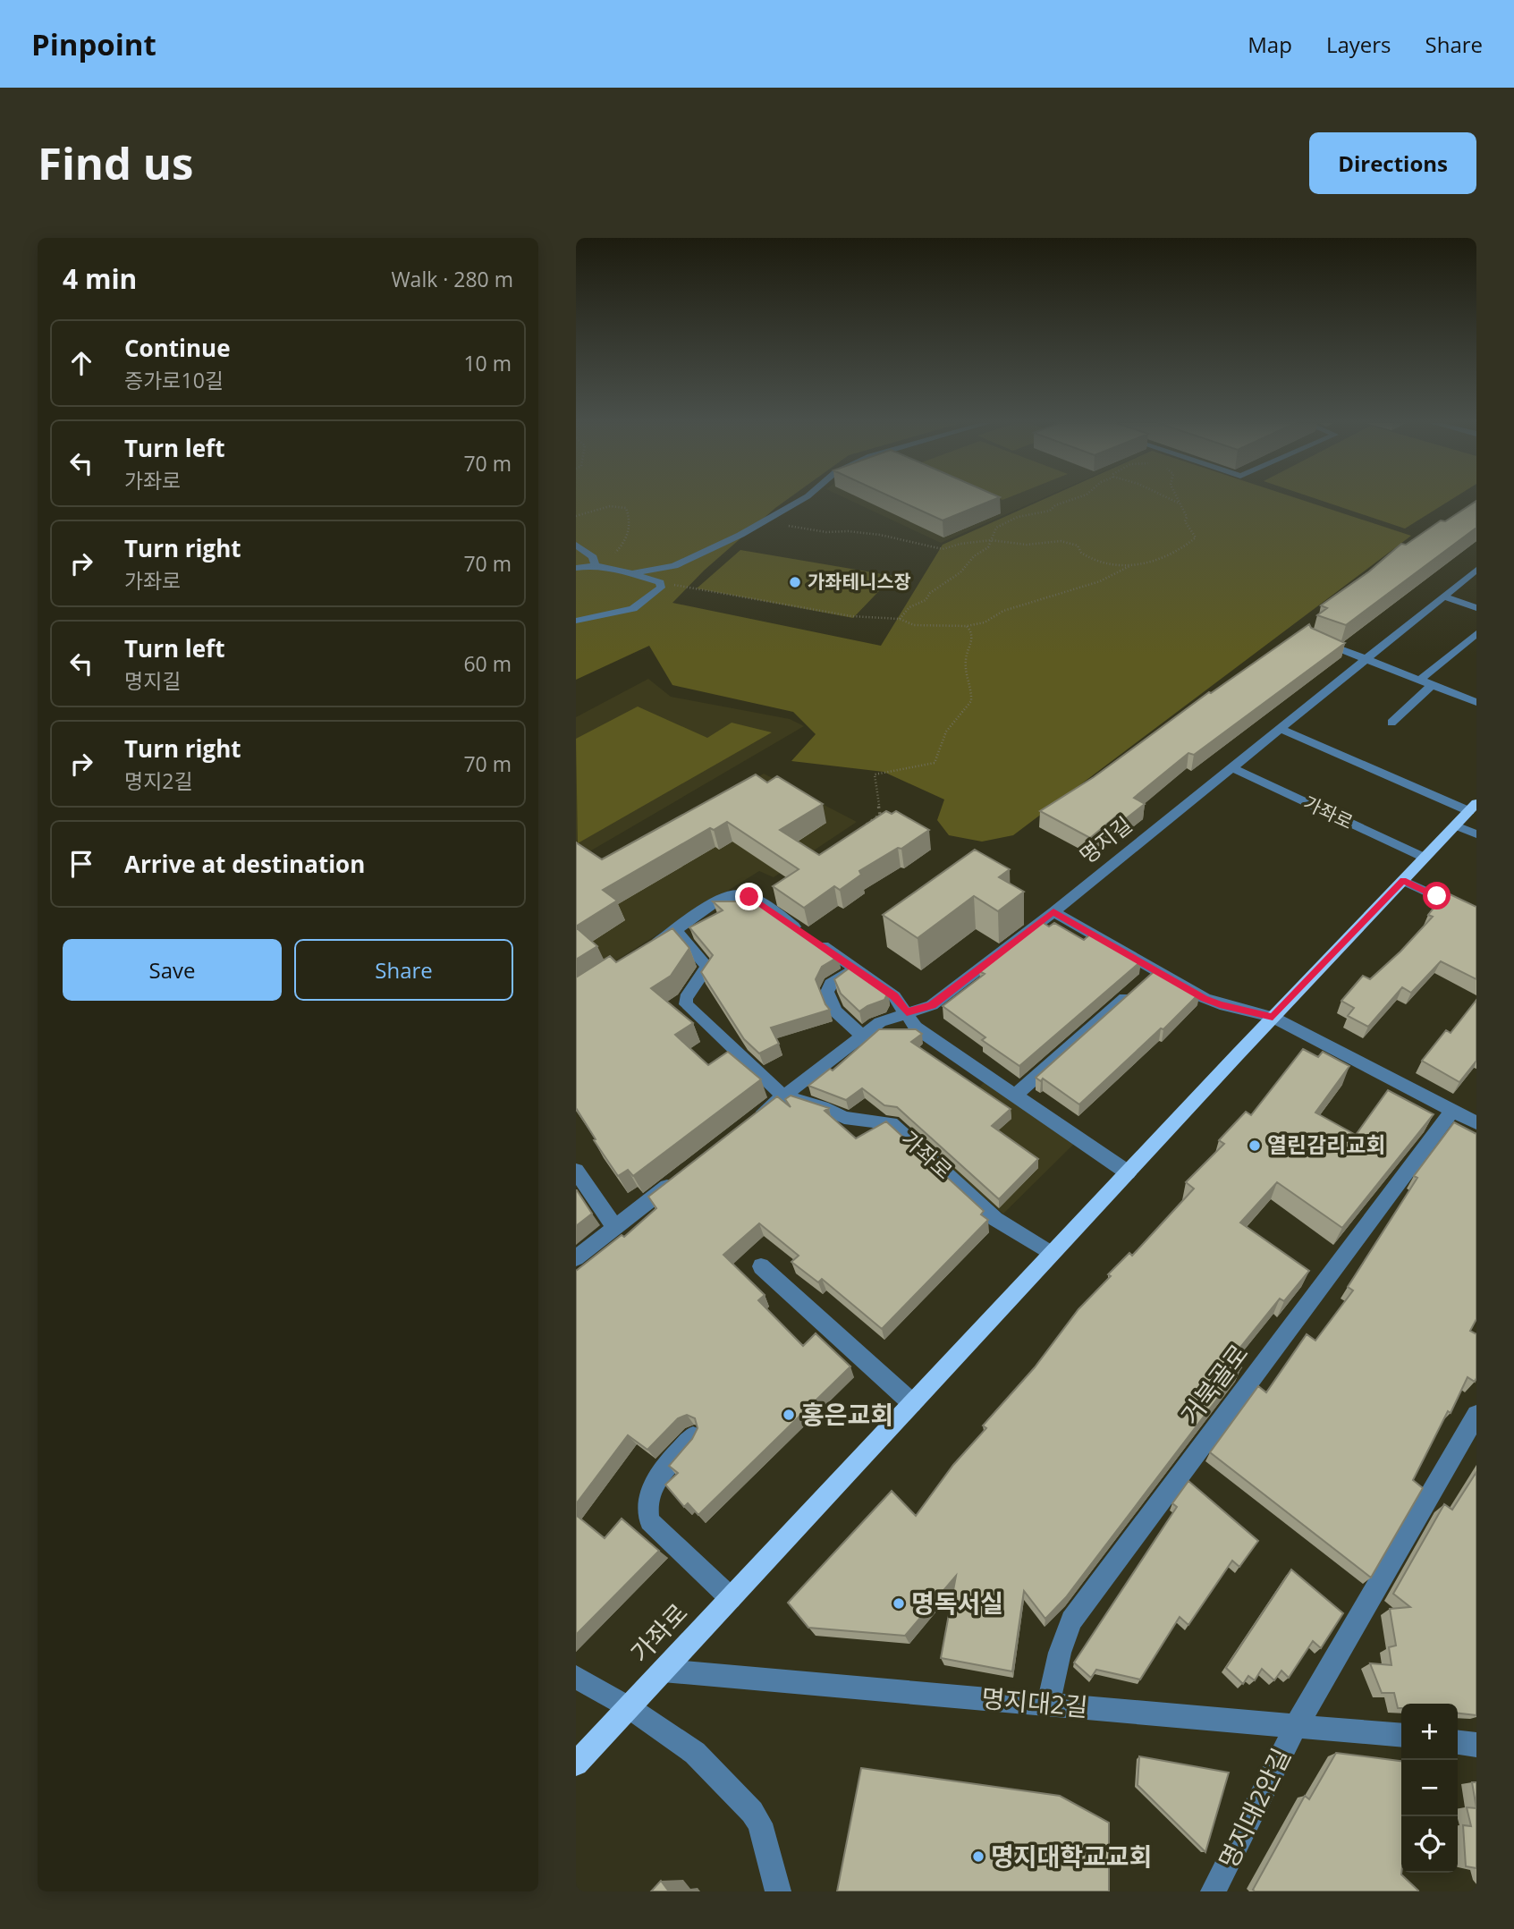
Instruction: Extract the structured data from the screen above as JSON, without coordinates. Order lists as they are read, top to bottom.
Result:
{
  "streets": {
    "main road": ["가좌로"],
    "street": [
      "명지길",
      "거북골로",
      "명지대2길",
      "명지대2안길"
    ]
  },
  "crossings": [
    ["가좌로", "명지길"],
    ["가좌로", "명지대2길"],
    ["거북골로", "명지대2길"],
    ["명지대2길", "명지대2안길"]
  ],
  "places": [
    "가좌테니스장",
    "열린감리교회",
    "홍은교회",
    "명독서실",
    "명지대학교교회"
  ],
  "page": {
    "header": "Pinpoint",
    "nav": ["Map", "Layers", "Share"],
    "buttons": [
      "Directions",
      ["Save", "Share"]
    ],
    "title": "Find us",
    "heading": ["4 min", "Walk · 280 m"],
    "list": [
      ["Continue", "증가로10길", "10 m"],
      ["Turn left", "가좌로", "70 m"],
      ["Turn right", "가좌로", "70 m"],
      ["Turn left", "명지길", "60 m"],
      ["Turn right", "명지2길", "70 m"],
      "Arrive at destination"
    ],
    "map_buttons": ["+", "−"]
  }
}
